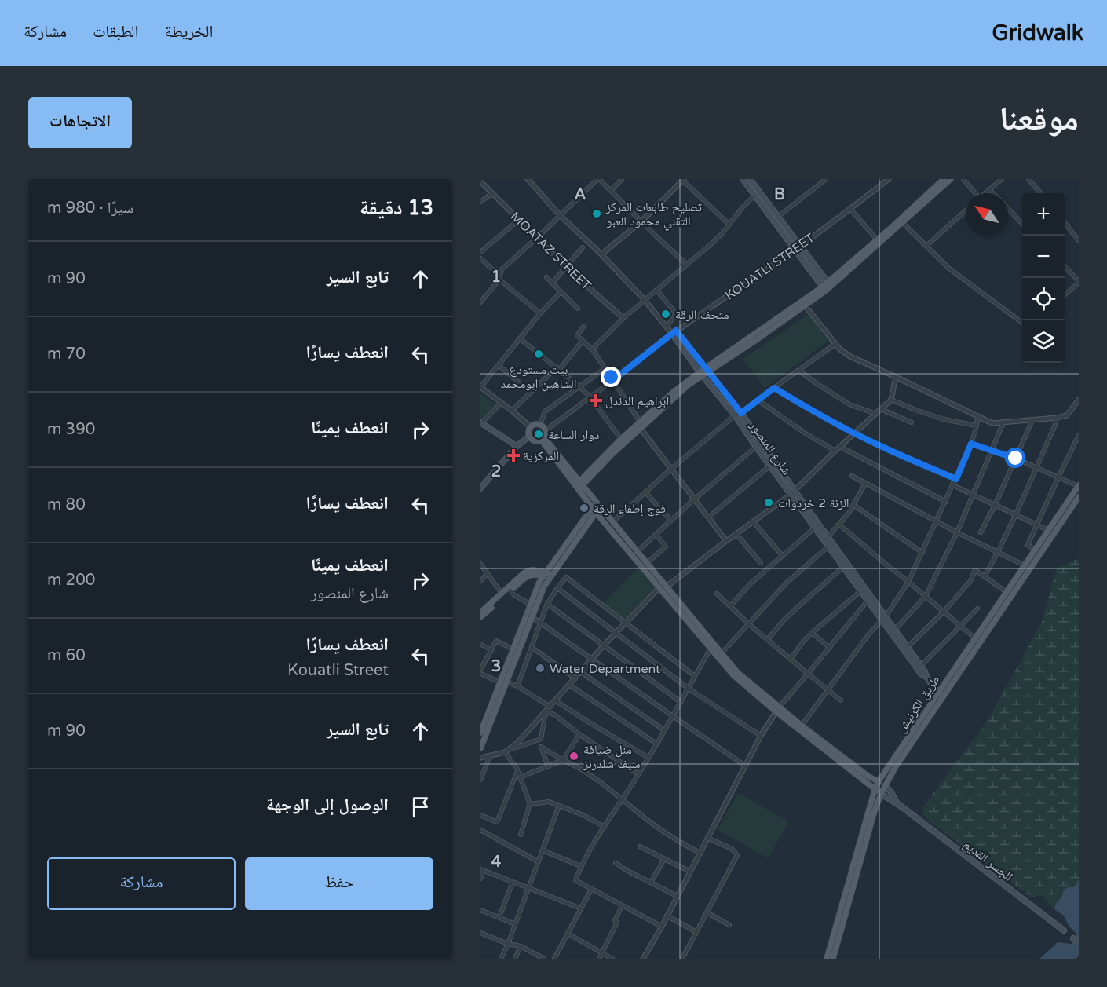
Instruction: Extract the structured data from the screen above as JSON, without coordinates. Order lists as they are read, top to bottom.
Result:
{
  "streets": {
    "main road": ["شارع المنصور", "طريق الكرنيش", "الجسر القديم"],
    "street": ["MOATAZ STREET", "KOUATLI STREET"]
  },
  "crossings": [
    ["KOUATLI STREET", "شارع المنصور"],
    ["شارع المنصور", "طريق الكرنيش"]
  ],
  "places": {
    "other": [
      "تصليح طابعات المركز التقني محمود العبو",
      "متحف الرقة",
      "بيت مستودع الشاهين ابومحمد",
      "دوار الساعة",
      "الزنة 2 خردوات",
      "فوج إطفاء الرقة",
      "Water Department",
      "منل ضيافة سيف شلدرنز"
    ],
    "health": ["ابراهيم الدندل", "المركزية"]
  },
  "north": "top left",
  "page": {
    "header": "Gridwalk",
    "nav": ["الخريطة", "الطبقات", "مشاركة"],
    "title": "موقعنا",
    "buttons": [
      "الاتجاهات",
      ["حفظ", "مشاركة"]
    ],
    "heading": ["13 دقيقة", "سيرًا · 980 m"],
    "map_buttons": ["+", "−"],
    "list": [
      ["تابع السير", "90 m"],
      ["انعطف يسارًا", "70 m"],
      ["انعطف يمينًا", "390 m"],
      ["انعطف يسارًا", "80 m"],
      ["انعطف يمينًا", "شارع المنصور", "200 m"],
      ["انعطف يسارًا", "Kouatli Street", "60 m"],
      ["تابع السير", "90 m"],
      "الوصول إلى الوجهة"
    ]
  },
  "grid": {
    "columns": ["A", "B"],
    "rows": [
      "1",
      "2",
      "3",
      "4"
    ]
  }
}
